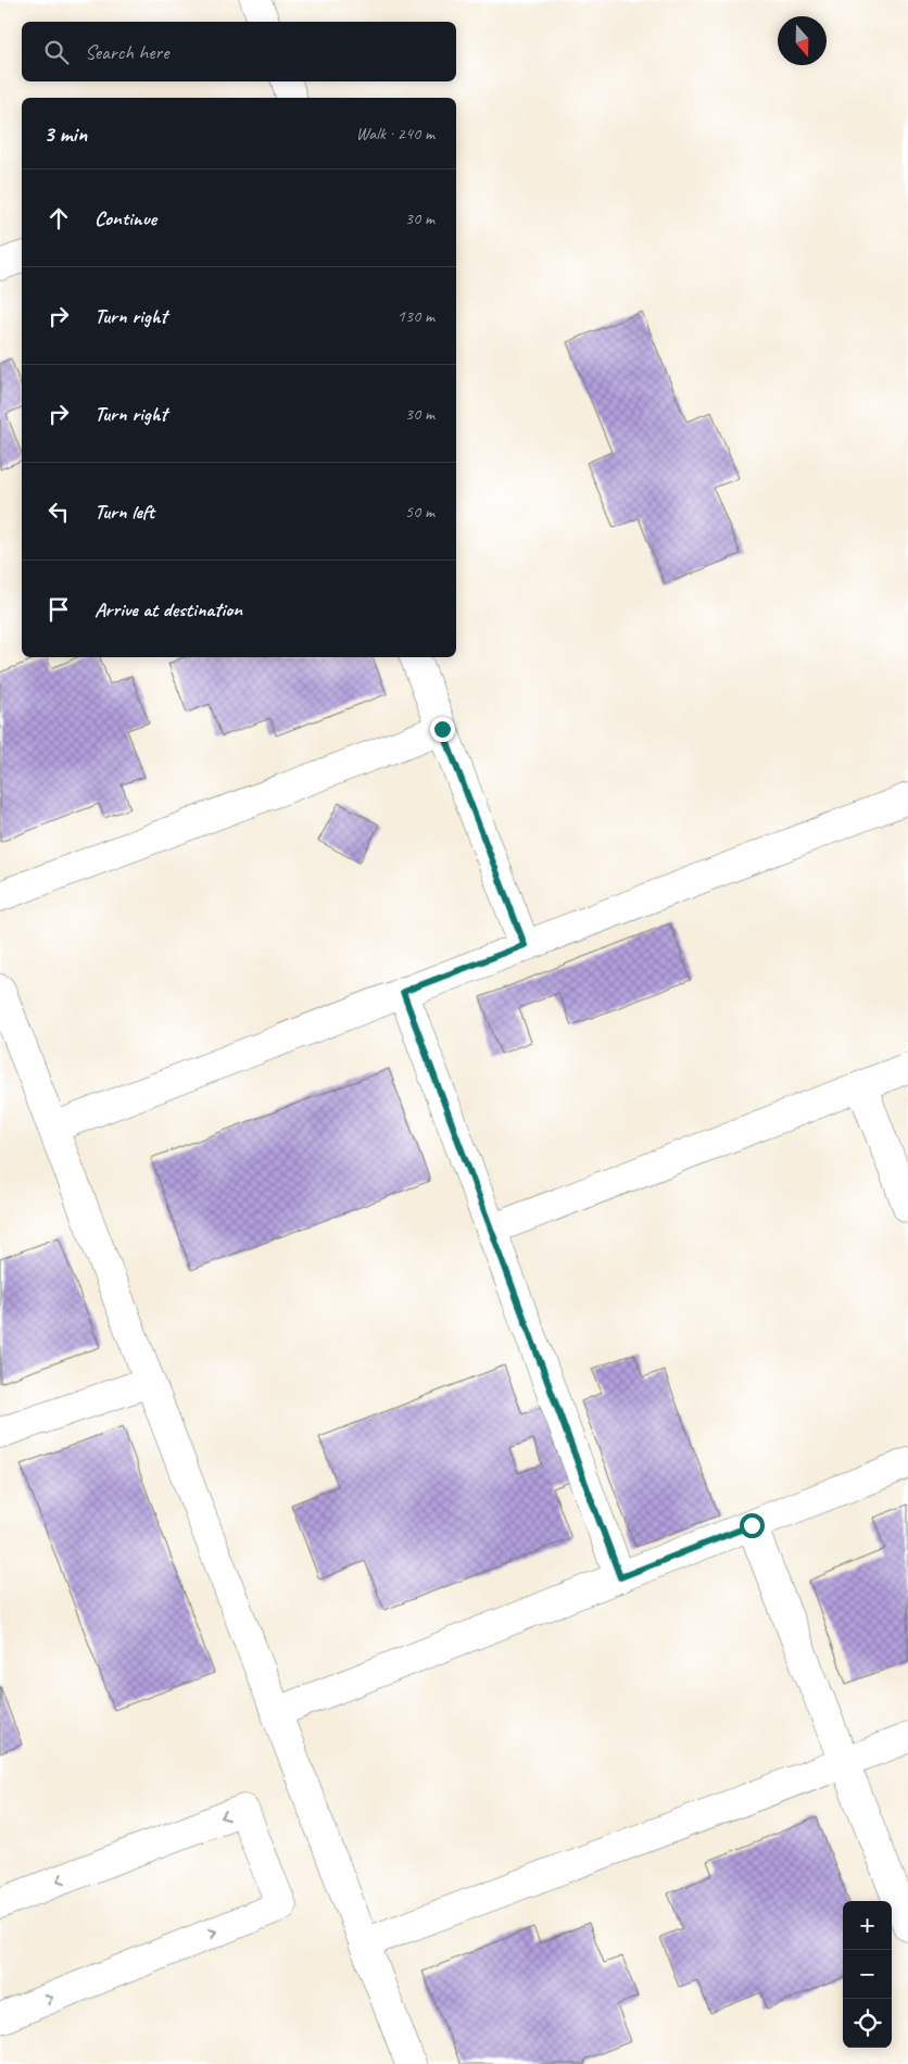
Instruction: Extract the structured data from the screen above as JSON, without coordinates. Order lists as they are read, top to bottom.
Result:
{
  "north": "bottom",
  "page": {
    "search": "Search here",
    "heading": ["3 min", "Walk · 240 m"],
    "list": [
      ["Continue", "30 m"],
      ["Turn right", "130 m"],
      ["Turn right", "30 m"],
      ["Turn left", "50 m"],
      "Arrive at destination"
    ],
    "map_buttons": ["+", "−"]
  }
}
